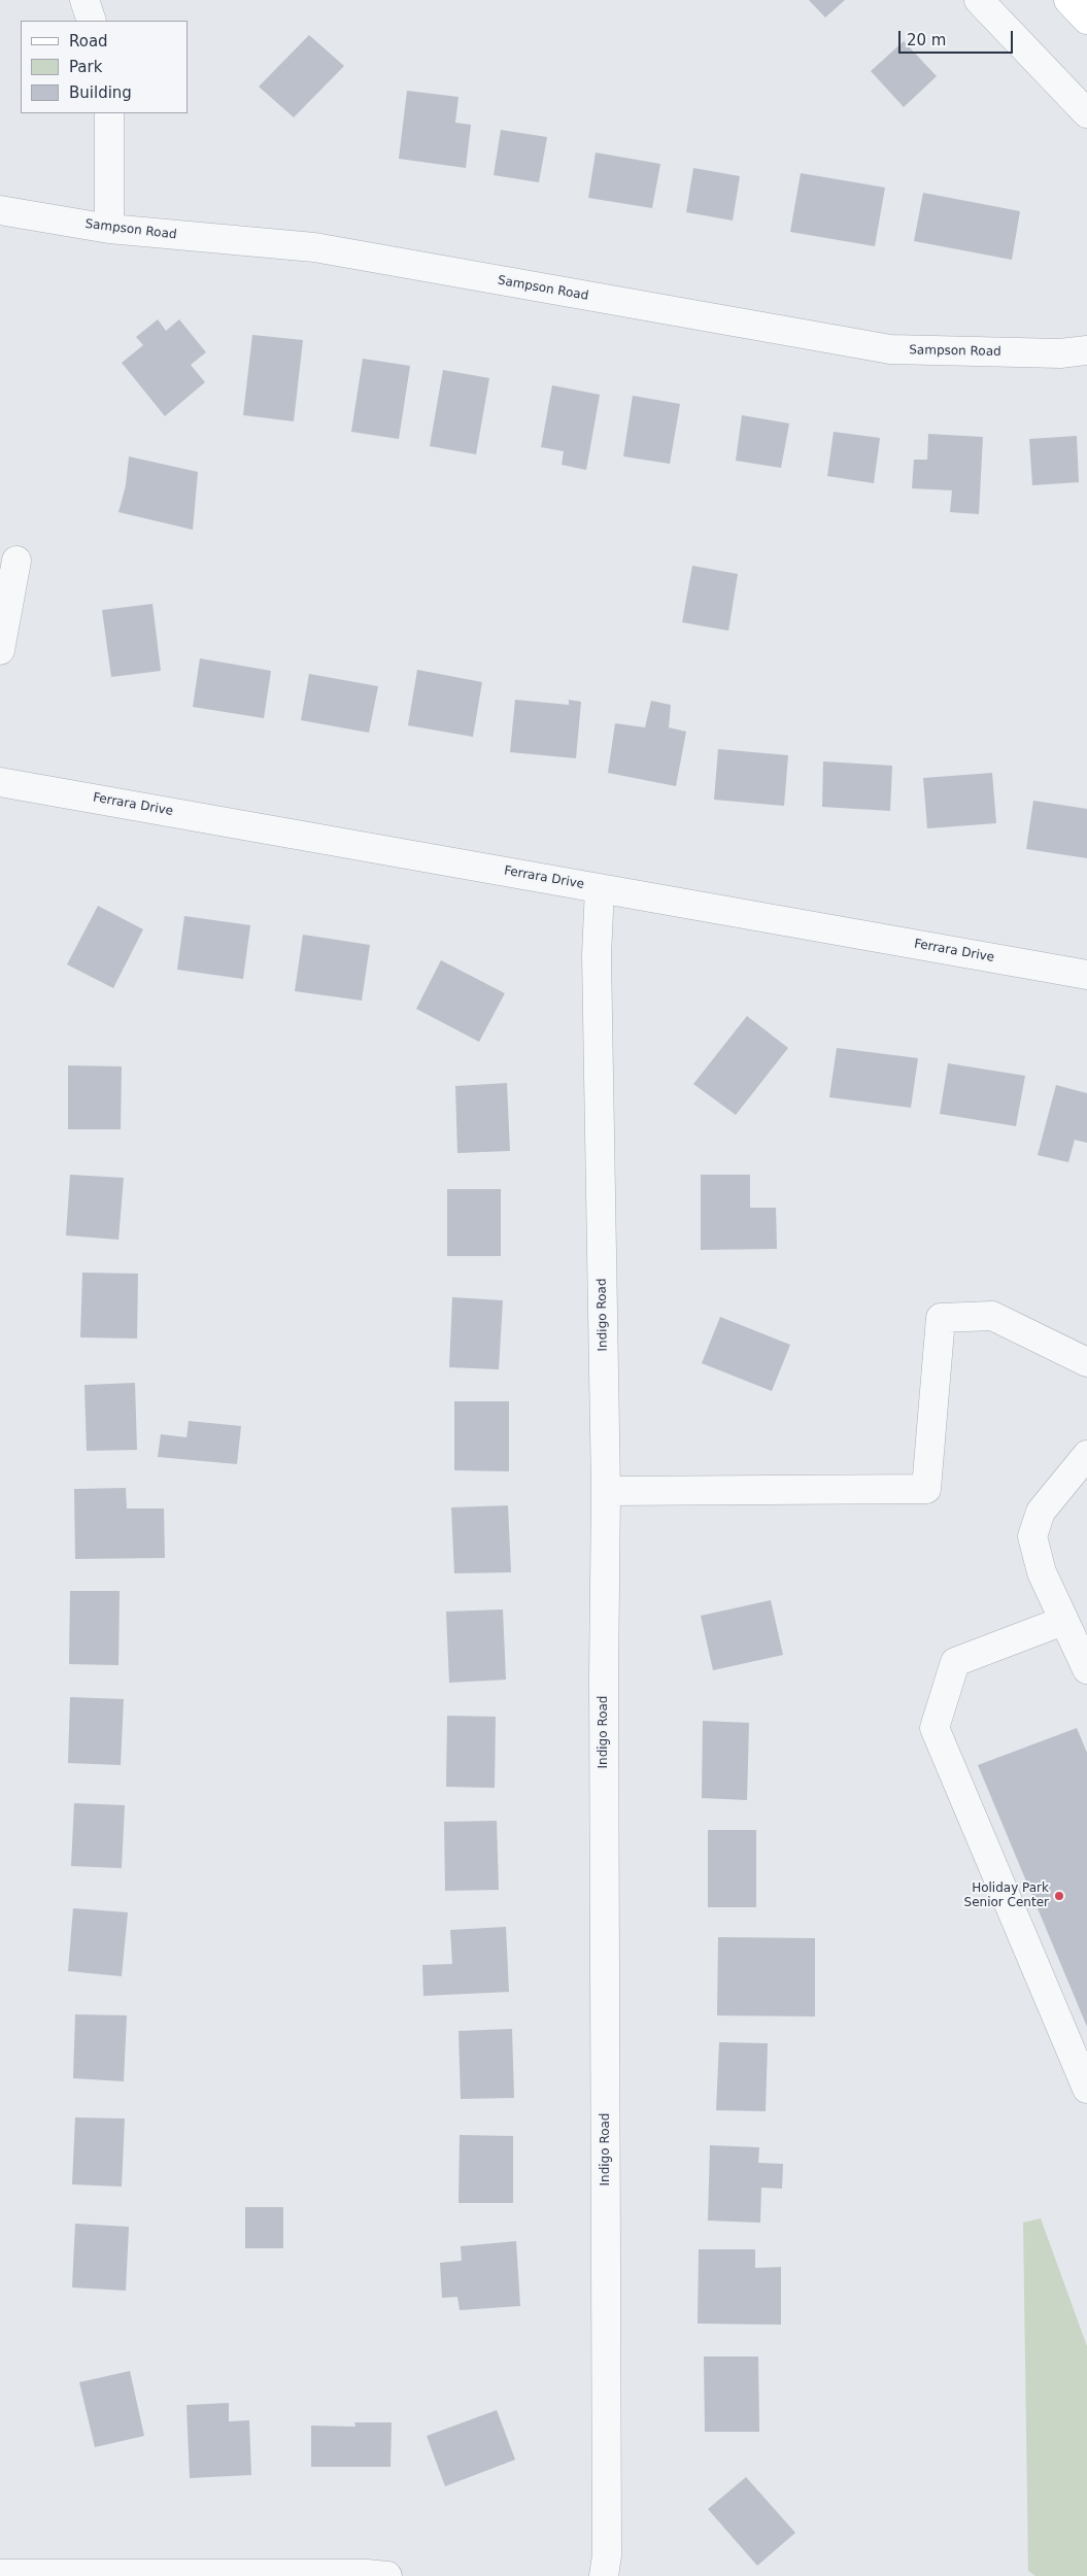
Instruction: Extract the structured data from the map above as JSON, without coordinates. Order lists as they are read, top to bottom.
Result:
{
  "streets": {
    "street": ["Sampson Road", "Ferrara Drive", "Indigo Road"]
  },
  "crossings": [
    ["Ferrara Drive", "Indigo Road"]
  ],
  "places": ["Holiday Park Senior Center"],
  "legend": ["Road", "Park", "Building"],
  "scale_bar": "20 m"
}
